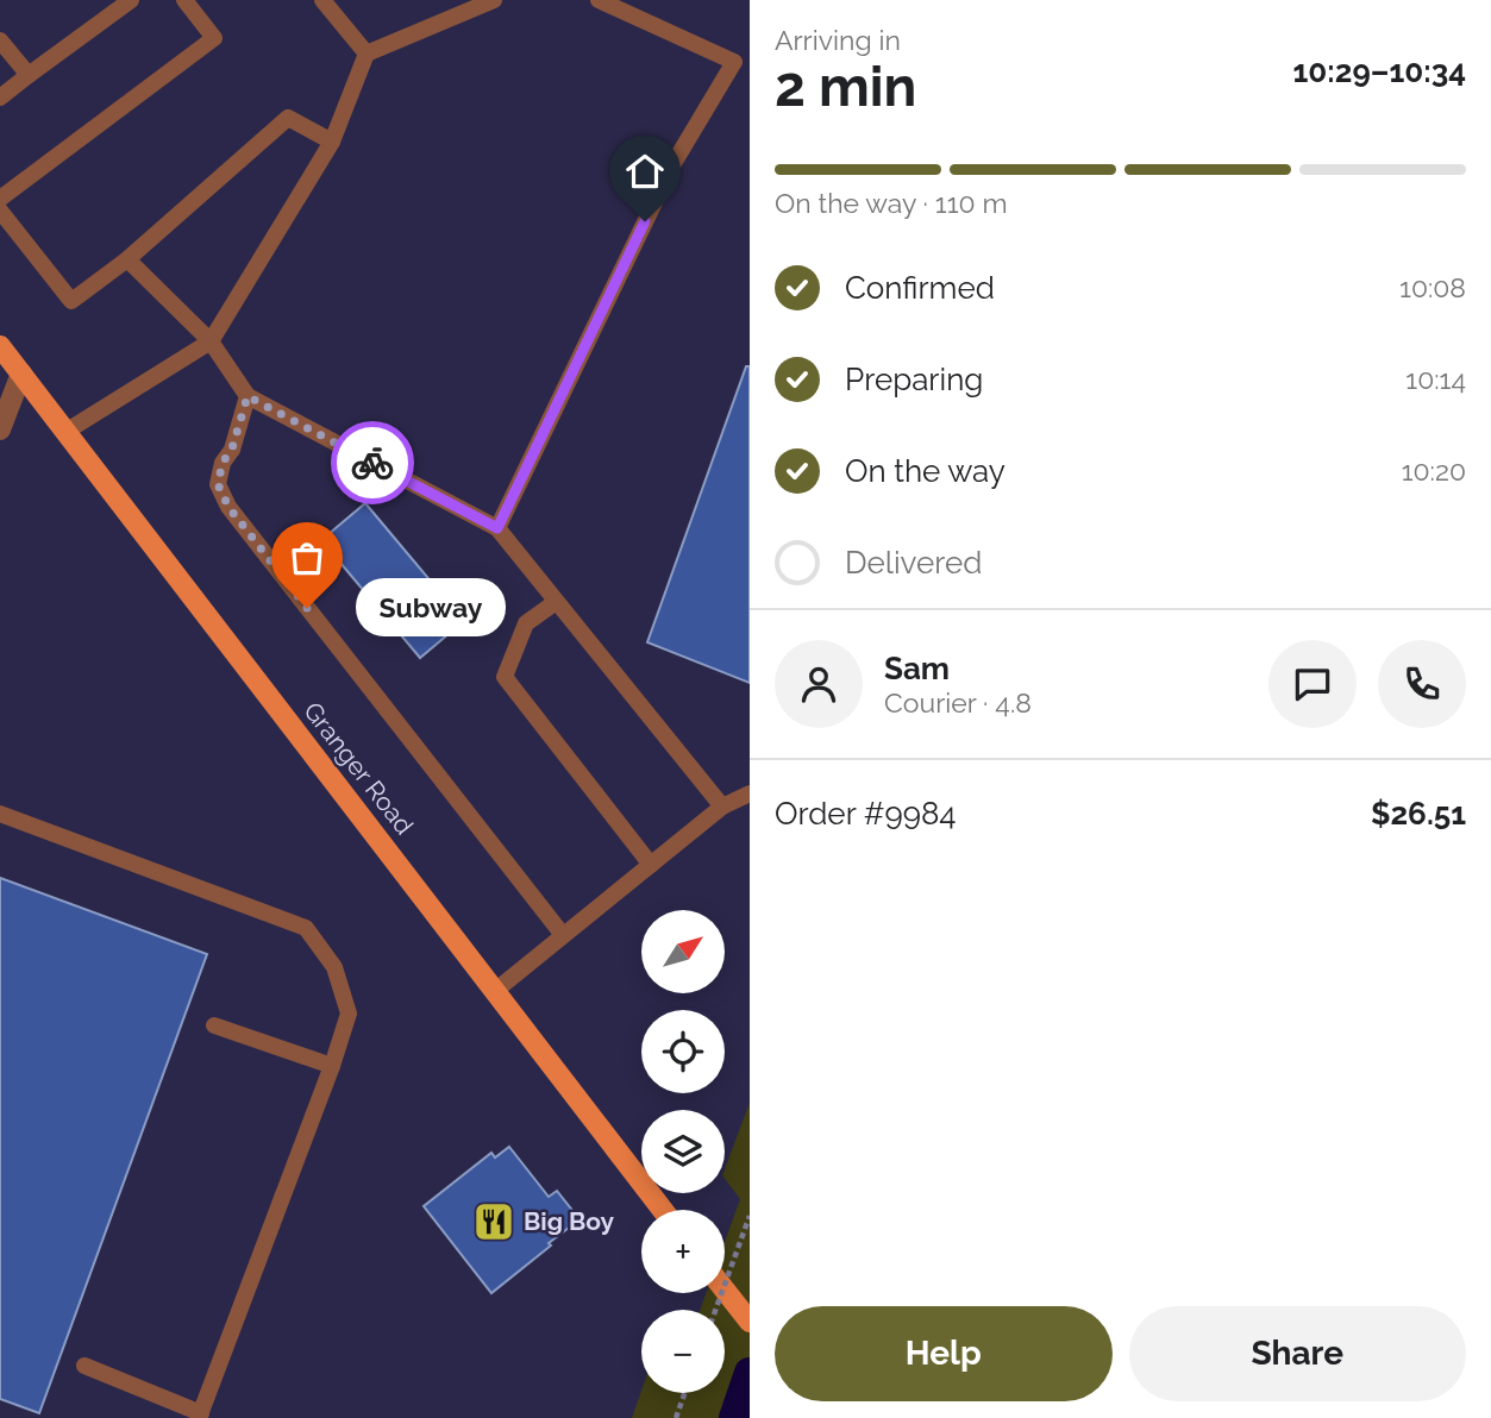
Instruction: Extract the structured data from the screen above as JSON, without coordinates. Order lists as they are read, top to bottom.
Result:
{
  "streets": {
    "main road": ["Granger Road"]
  },
  "places": {
    "other": ["Subway"],
    "restaurant": ["Big Boy"]
  },
  "north": "top right",
  "page": {
    "heading": ["2 min", "Arriving in", "10:29–10:34"],
    "panel": [
      "Sam",
      "Courier · 4.8",
      "Order #9984",
      "$26.51"
    ],
    "bar": "On the way · 110 m",
    "list": [
      ["Confirmed", "10:08"],
      ["Preparing", "10:14"],
      ["On the way", "10:20"],
      "Delivered"
    ],
    "bubble": "Subway",
    "map_buttons": ["+", "−"],
    "buttons": ["Help", "Share"]
  }
}
